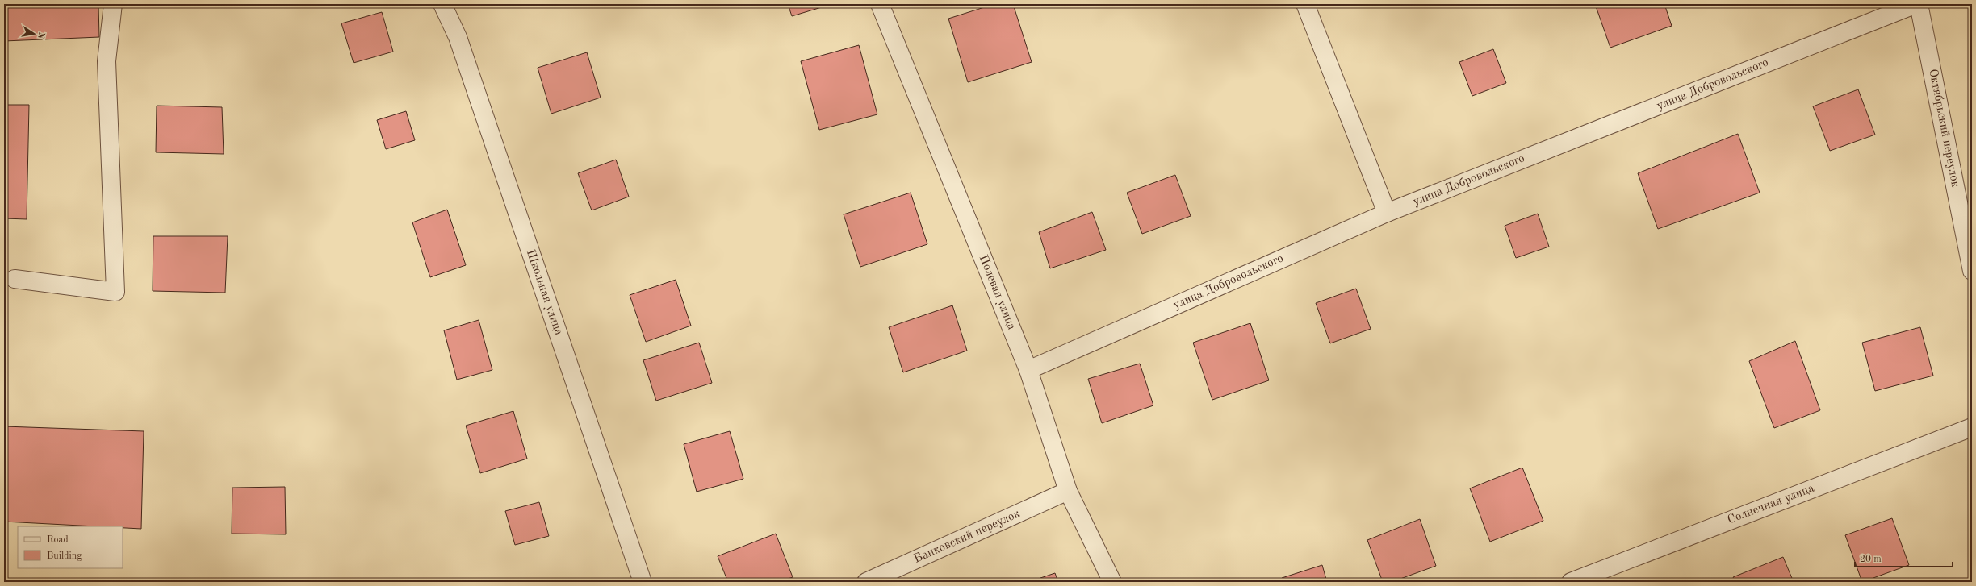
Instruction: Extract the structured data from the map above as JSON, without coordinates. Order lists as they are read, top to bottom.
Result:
{
  "streets": {
    "street": [
      "улица Добровольского",
      "Октябрьский переулок",
      "Школьная улица",
      "Полевая улица",
      "Солнечная улица",
      "Банковский переулок"
    ]
  },
  "crossings": [
    ["улица Добровольского", "Полевая улица"],
    ["Полевая улица", "Банковский переулок"]
  ],
  "legend": ["Road", "Building"],
  "scale_bar": "20 m",
  "north": "right"
}
